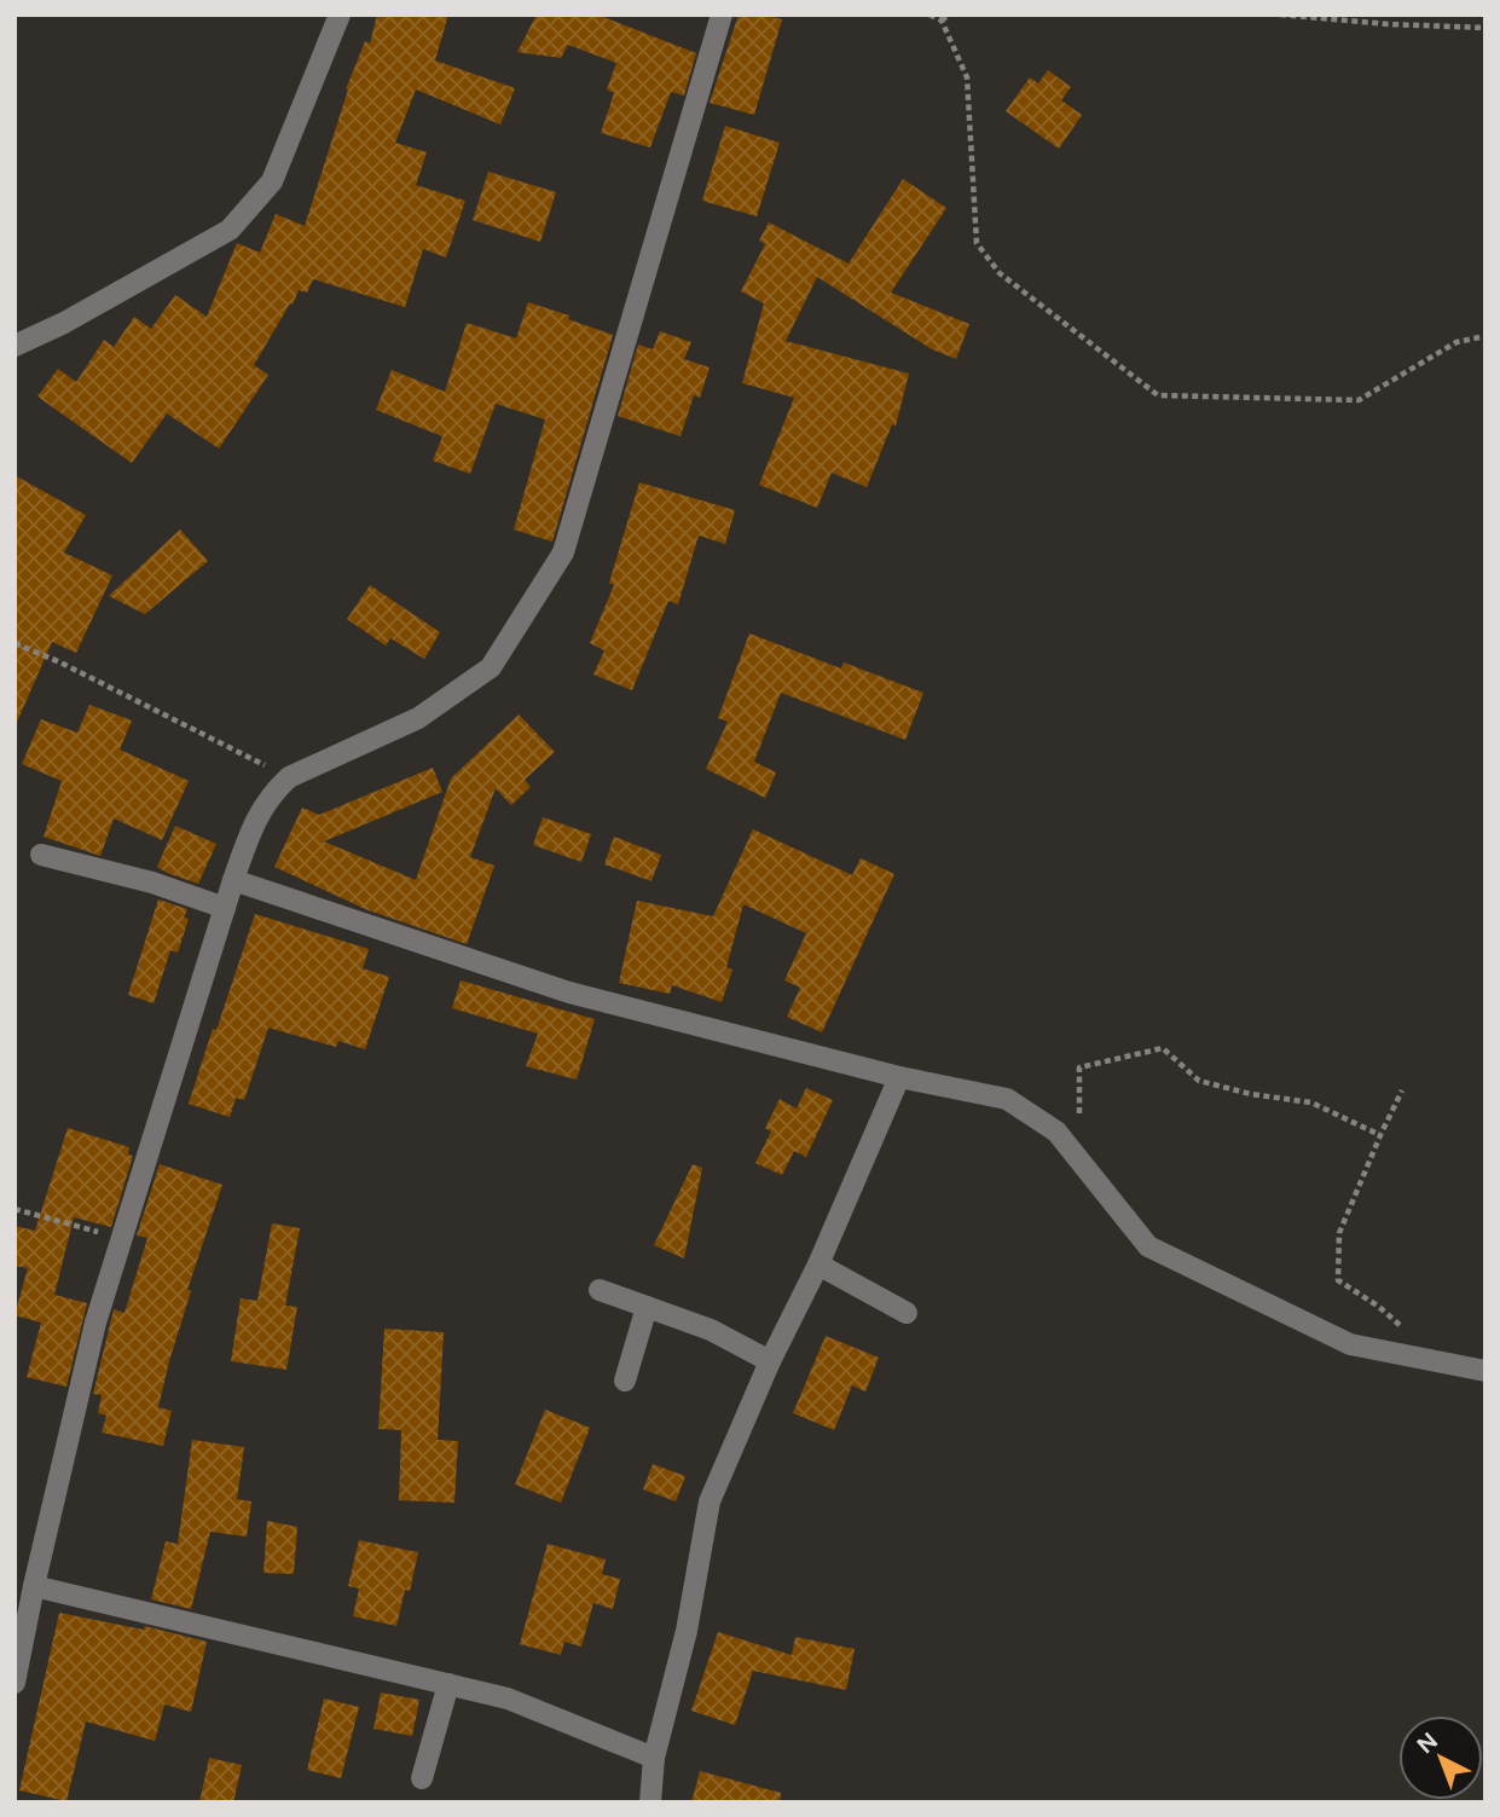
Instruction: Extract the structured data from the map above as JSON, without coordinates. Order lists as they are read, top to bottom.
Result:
{
  "north": "top left"
}
